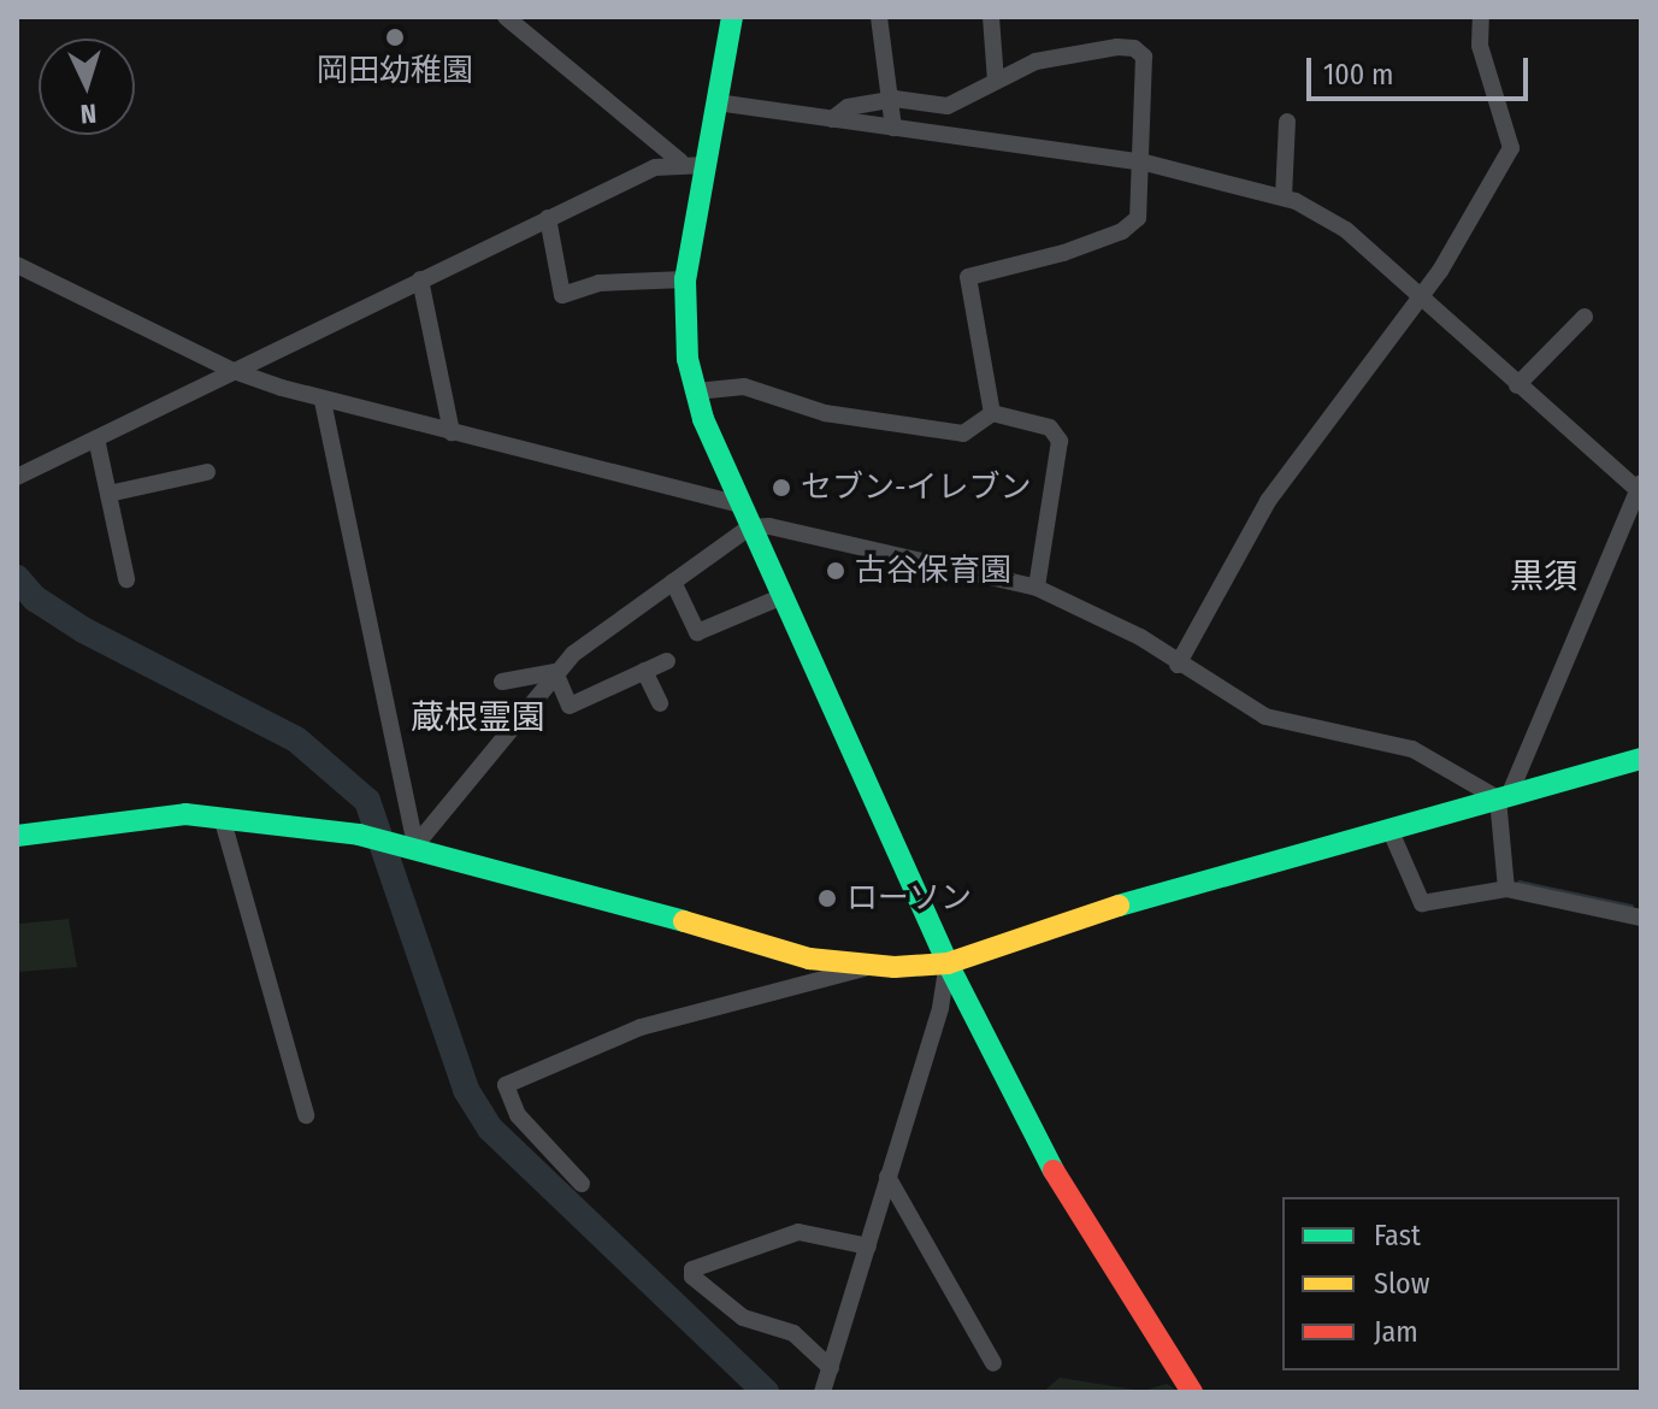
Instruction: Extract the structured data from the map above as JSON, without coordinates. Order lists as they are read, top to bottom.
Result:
{
  "districts": ["黒須", "蔵根霊園"],
  "places": [
    "岡田幼稚園",
    "セブン-イレブン",
    "古谷保育園",
    "ローソン"
  ],
  "legend": ["Fast", "Slow", "Jam"],
  "scale_bar": "100 m",
  "north": "bottom"
}
